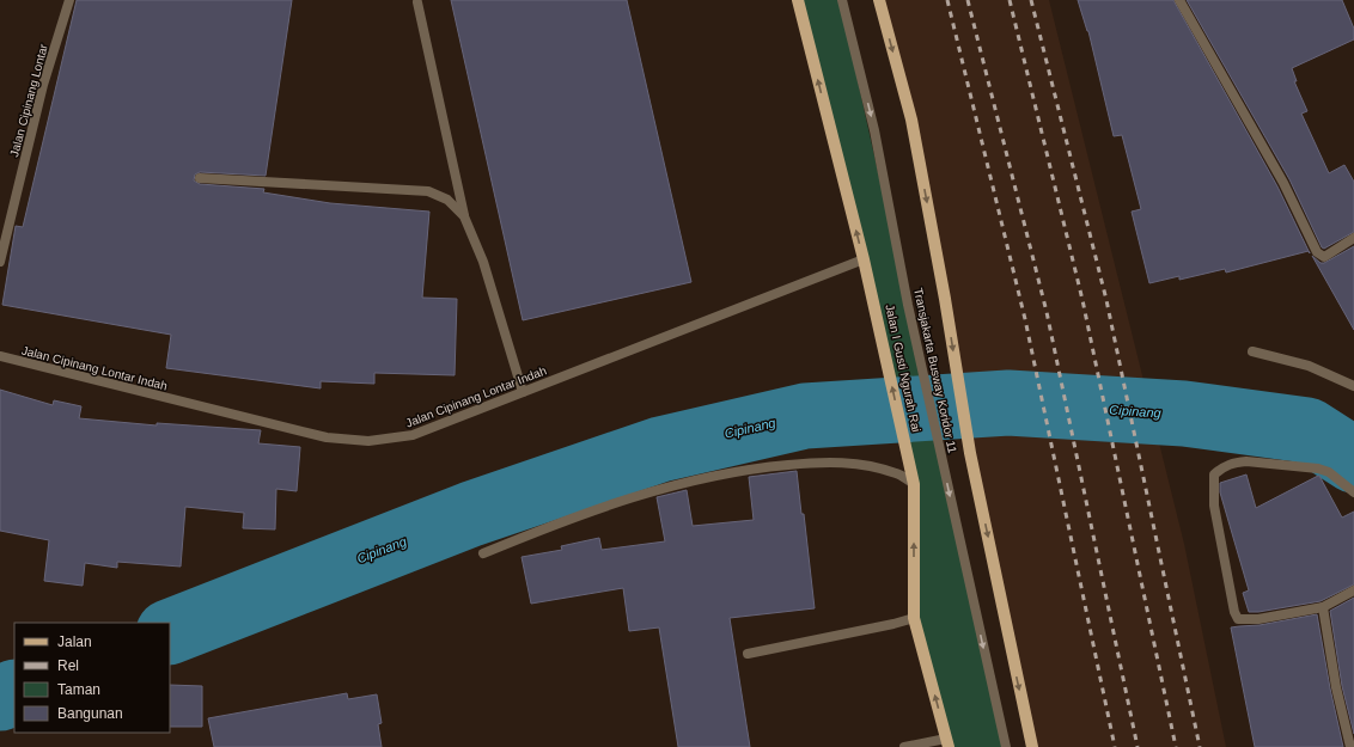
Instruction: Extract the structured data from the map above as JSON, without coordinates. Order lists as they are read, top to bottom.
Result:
{
  "streets": {
    "main road": ["Jalan I Gusti Ngurah Rai"],
    "street": ["Jalan Cipinang Lontar", "Jalan Cipinang Lontar Indah", "Transjakarta Busway Koridor 11"]
  },
  "crossings": [
    ["Jalan Cipinang Lontar Indah", "Jalan I Gusti Ngurah Rai"]
  ],
  "one_way": ["Transjakarta Busway Koridor 11"],
  "water": ["Cipinang"],
  "legend": [
    "Jalan",
    "Rel",
    "Taman",
    "Bangunan"
  ]
}
